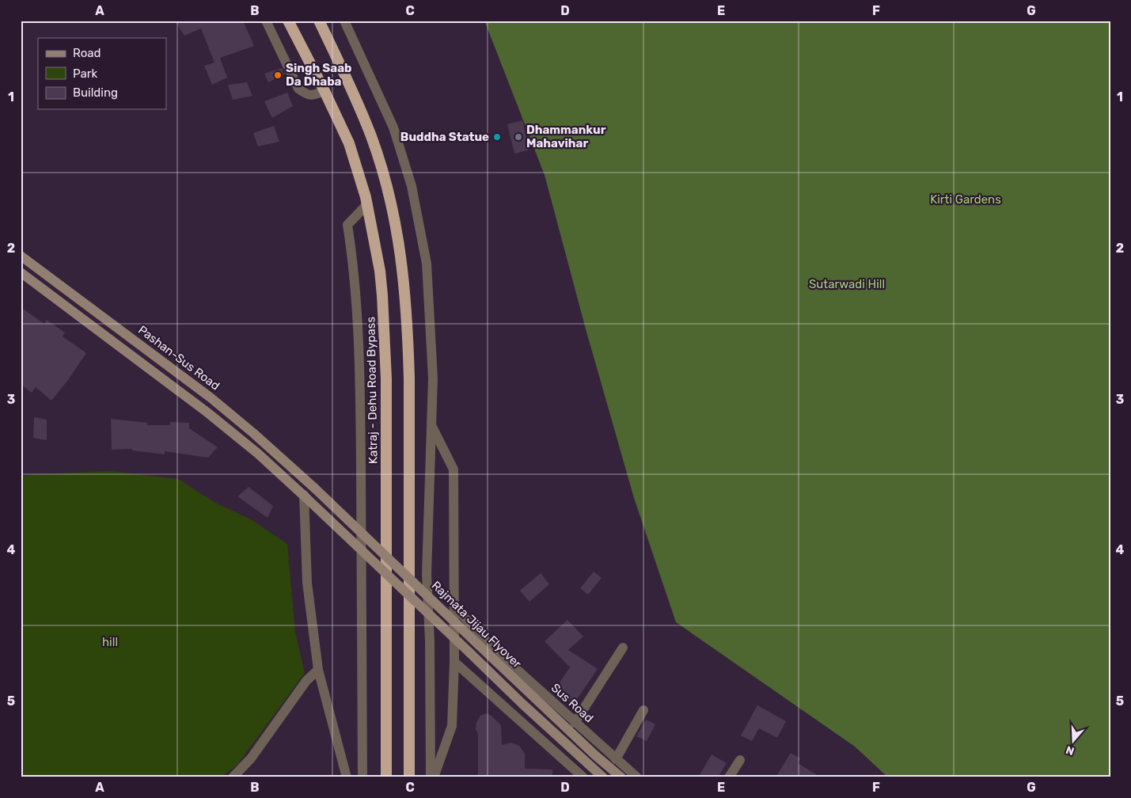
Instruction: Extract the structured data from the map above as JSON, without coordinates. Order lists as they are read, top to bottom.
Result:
{
  "streets": {
    "highway": ["Katraj - Dehu Road Bypass"],
    "main road": ["Pashan-Sus Road", "Rajmata Jijau Flyover"],
    "street": ["Sus Road"]
  },
  "crossings": [
    ["Pashan-Sus Road", "Rajmata Jijau Flyover"]
  ],
  "parks": ["Kirti Gardens", "Sutarwadi Hill", "hill"],
  "places": ["Singh Saab Da Dhaba", "Buddha Statue", "Dhammankur Mahavihar"],
  "legend": ["Road", "Park", "Building"],
  "north": "bottom",
  "grid": {
    "columns": [
      "A",
      "B",
      "C",
      "D",
      "E",
      "F",
      "G"
    ],
    "rows": [
      "1",
      "2",
      "3",
      "4",
      "5"
    ]
  }
}
